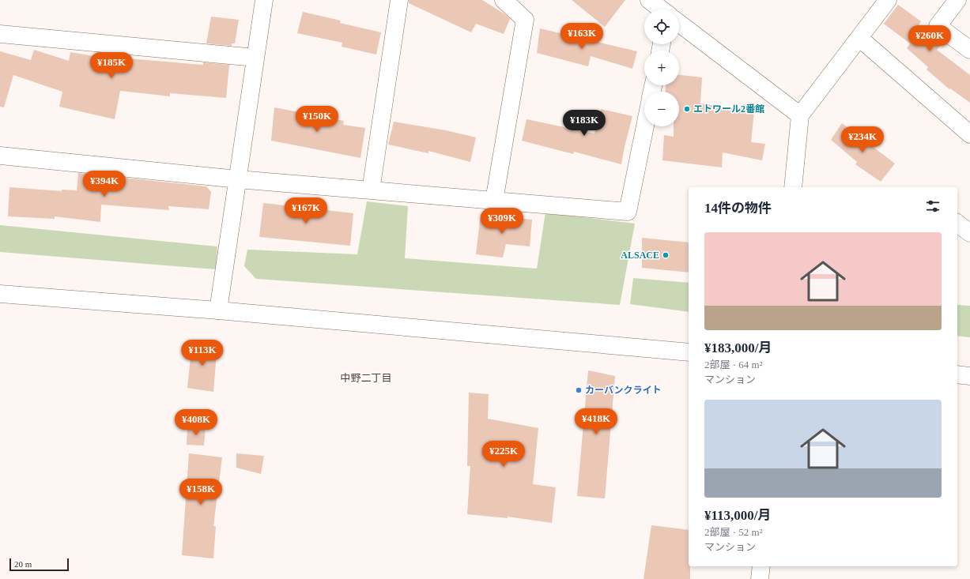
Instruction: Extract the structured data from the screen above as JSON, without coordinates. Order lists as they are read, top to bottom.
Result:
{
  "districts": ["中野二丁目"],
  "places": ["エトワール2番館", "ALSACE", "カーバンクライト"],
  "scale_bar": "20 m",
  "page": {
    "map_buttons": ["+", "−"],
    "price": [
      "¥163K",
      "¥260K",
      "¥185K",
      "¥150K",
      "¥183K",
      "¥234K",
      "¥394K",
      "¥167K",
      "¥309K",
      "¥113K",
      "¥418K",
      "¥408K",
      "¥225K",
      "¥158K"
    ],
    "heading": "14件の物件",
    "list": [
      {
        "name": "¥183,000/月",
        "note": "2部屋 · 64 m² · マンション"
      },
      {
        "name": "¥113,000/月",
        "note": "2部屋 · 52 m² · マンション"
      }
    ],
    "scale": "20 m"
  }
}
